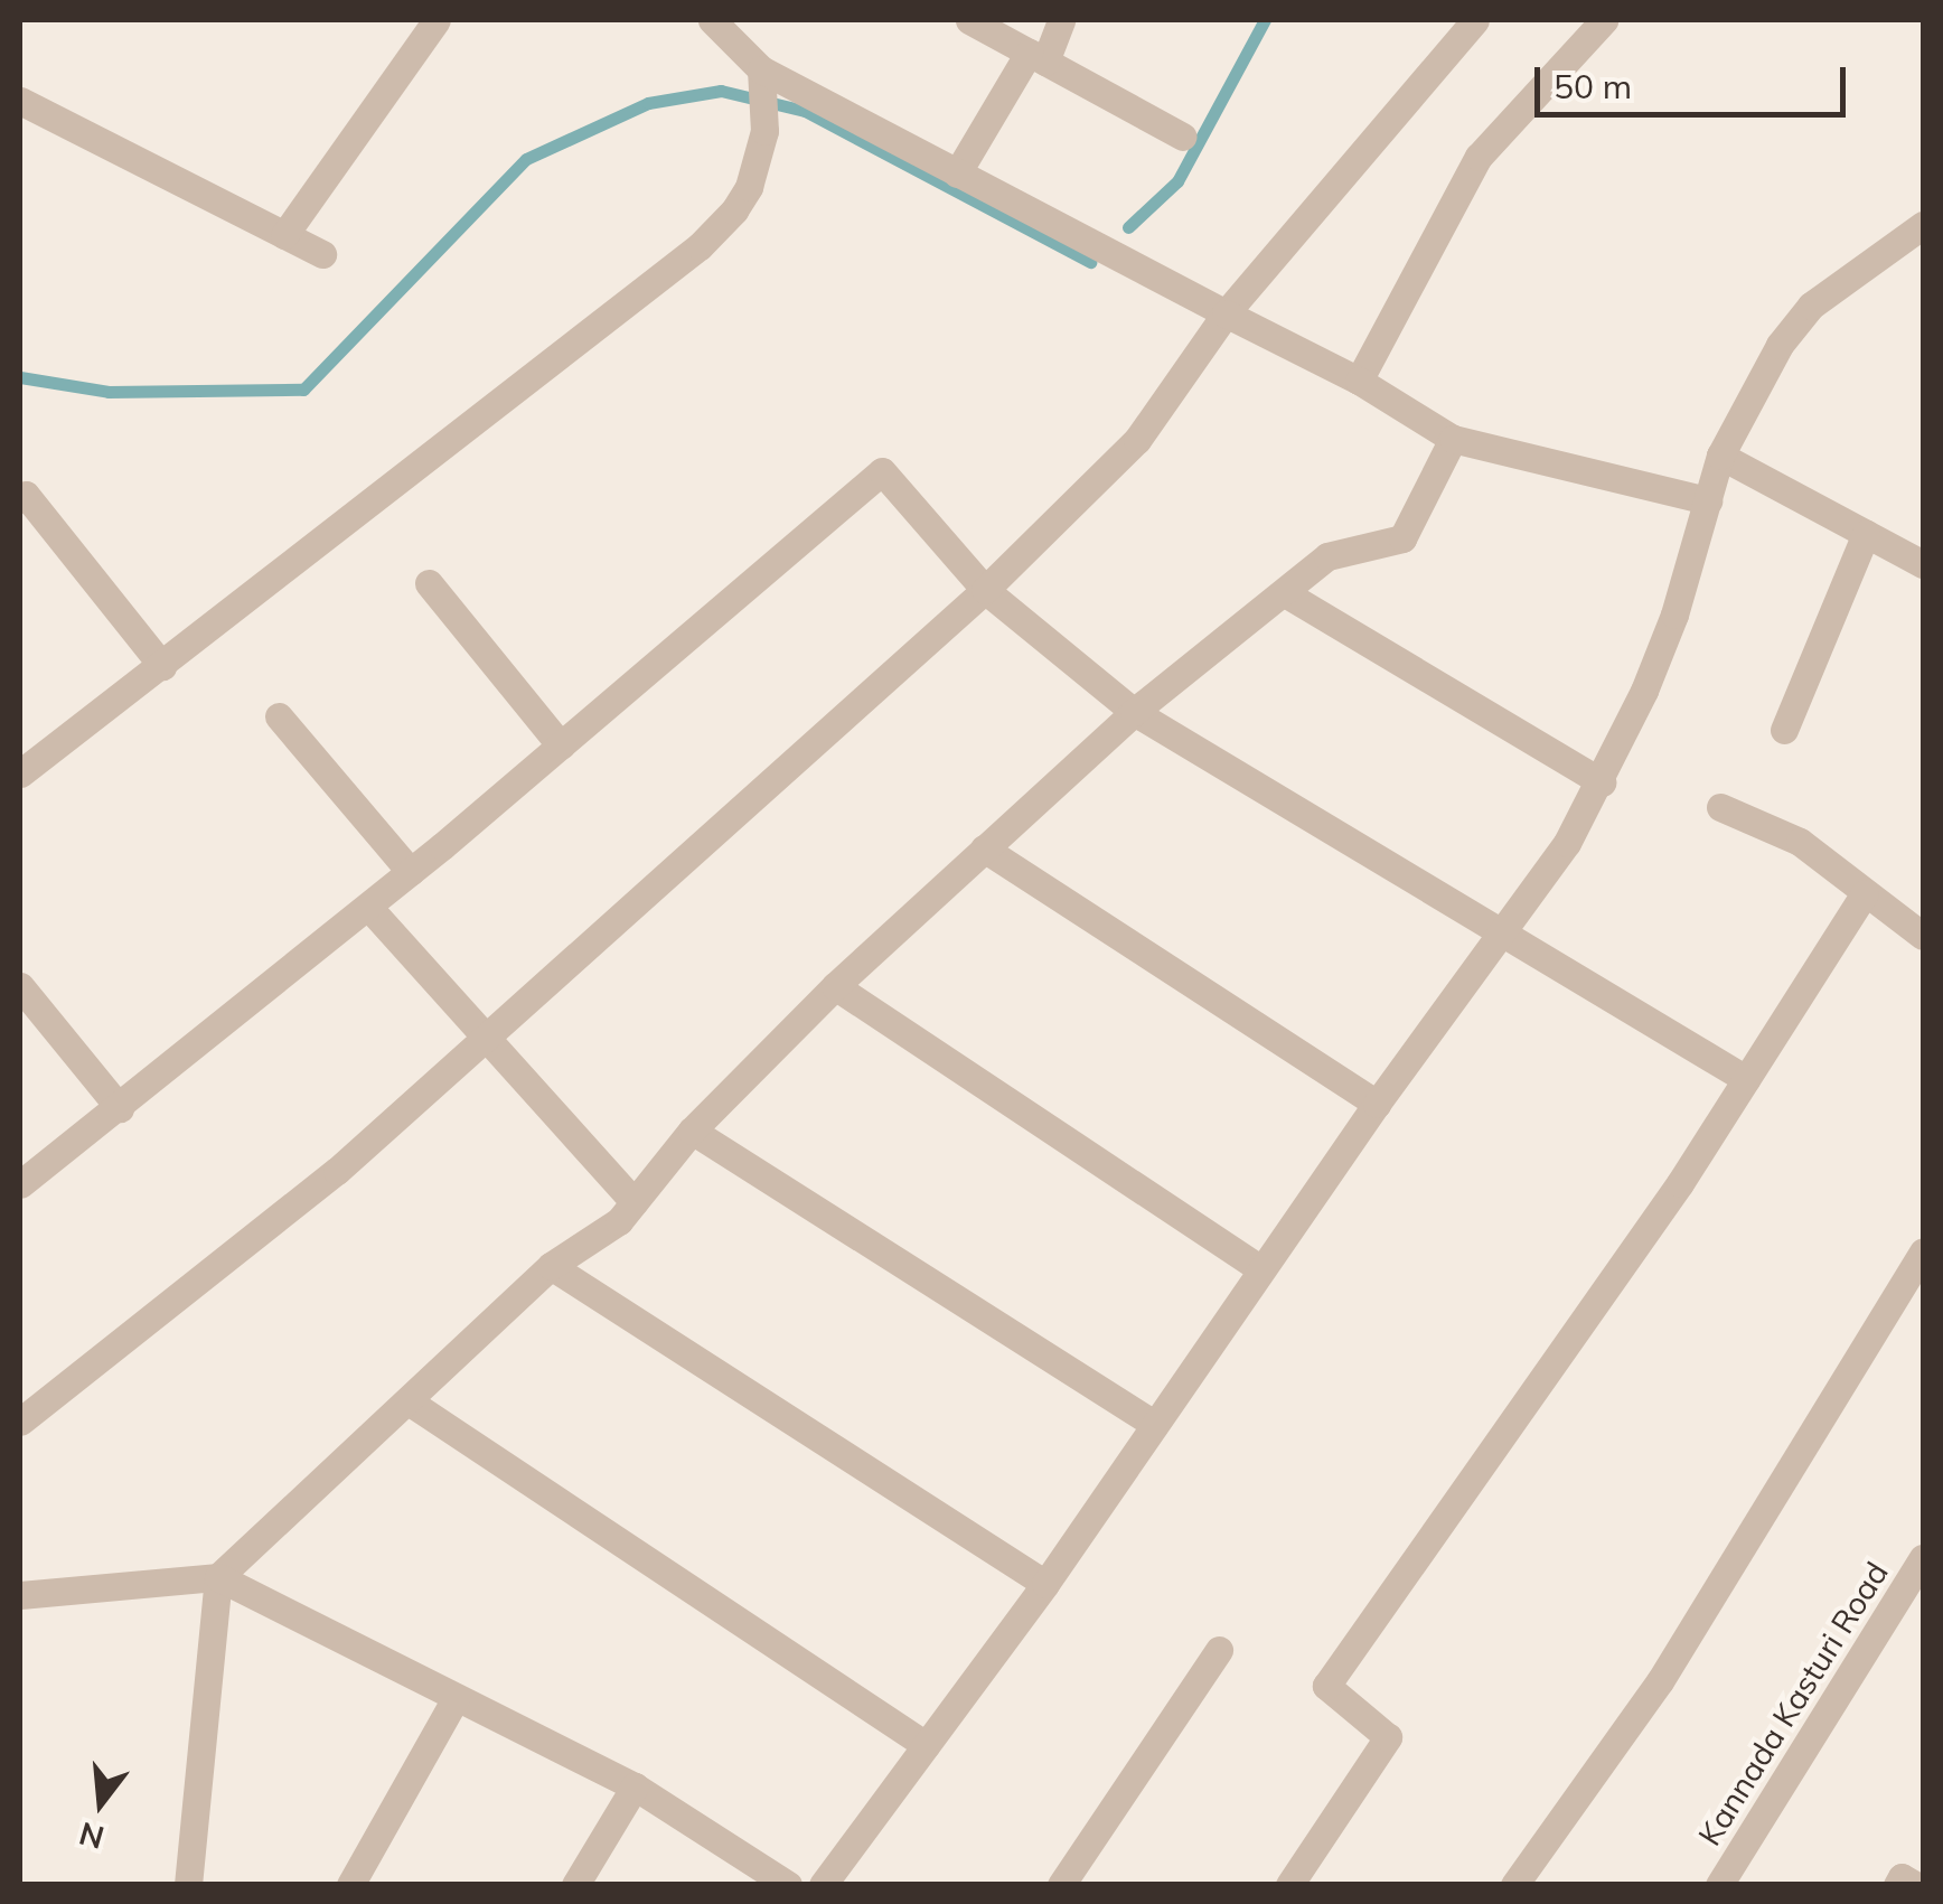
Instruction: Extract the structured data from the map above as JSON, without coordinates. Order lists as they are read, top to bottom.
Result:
{
  "streets": {
    "street": ["Kannada Kasturi Road"]
  },
  "scale_bar": "50 m",
  "north": "bottom"
}
